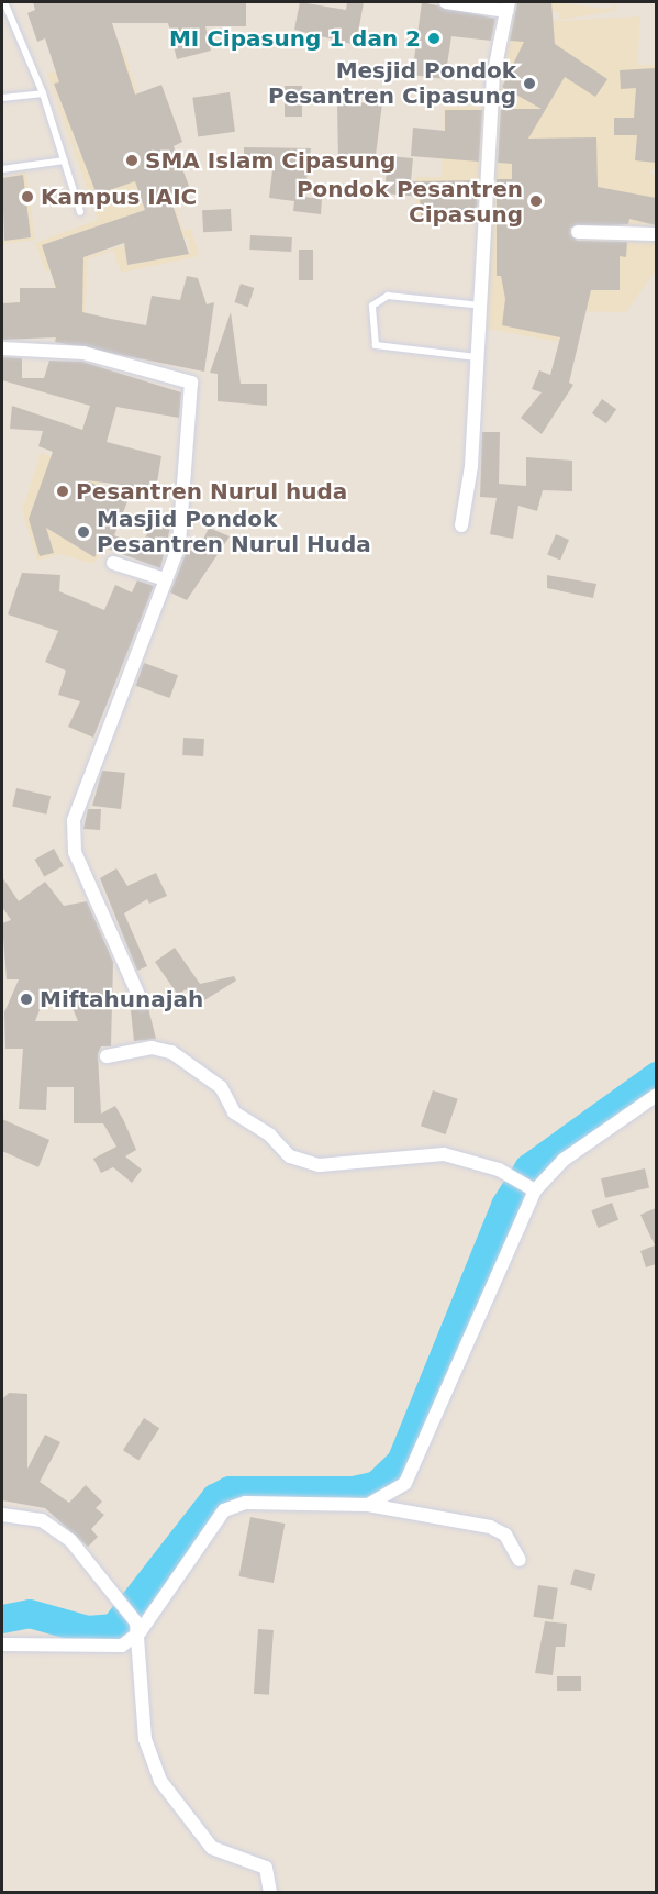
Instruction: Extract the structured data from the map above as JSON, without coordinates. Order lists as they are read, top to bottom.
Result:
{
  "places": [
    "MI Cipasung 1 dan 2",
    "Mesjid Pondok Pesantren Cipasung",
    "SMA Islam Cipasung",
    "Kampus IAIC",
    "Pondok Pesantren Cipasung",
    "Pesantren Nurul huda",
    "Masjid Pondok Pesantren Nurul Huda",
    "Miftahunajah"
  ]
}
